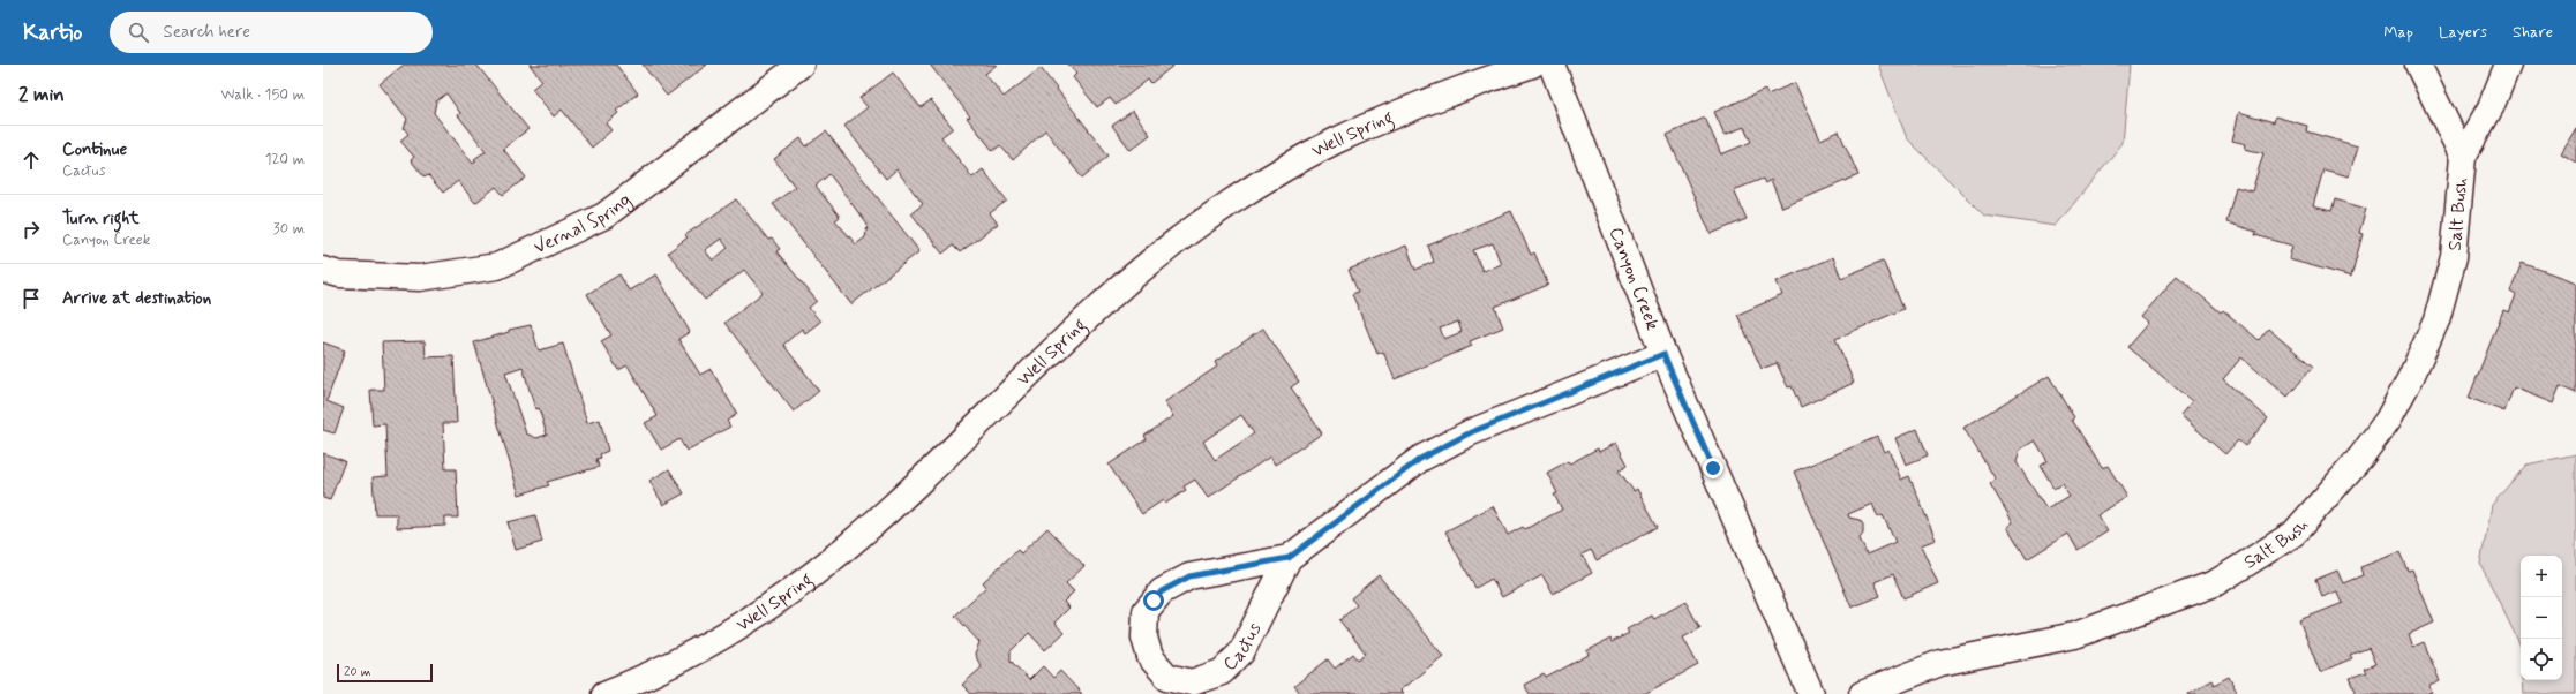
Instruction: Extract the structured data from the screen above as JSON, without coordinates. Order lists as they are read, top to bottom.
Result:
{
  "streets": {
    "street": [
      "Well Spring",
      "Salt Bush",
      "Vernal Spring",
      "Canyon Creek",
      "Cactus"
    ]
  },
  "crossings": [
    ["Canyon Creek", "Cactus"]
  ],
  "scale_bar": "20 m",
  "page": {
    "header": "Kartio",
    "search": "Search here",
    "nav": ["Map", "Layers", "Share"],
    "heading": ["2 min", "Walk · 150 m"],
    "list": [
      ["Continue", "Cactus", "120 m"],
      ["Turn right", "Canyon Creek", "30 m"],
      "Arrive at destination"
    ],
    "map_buttons": ["+", "−"],
    "scale": "20 m"
  }
}
